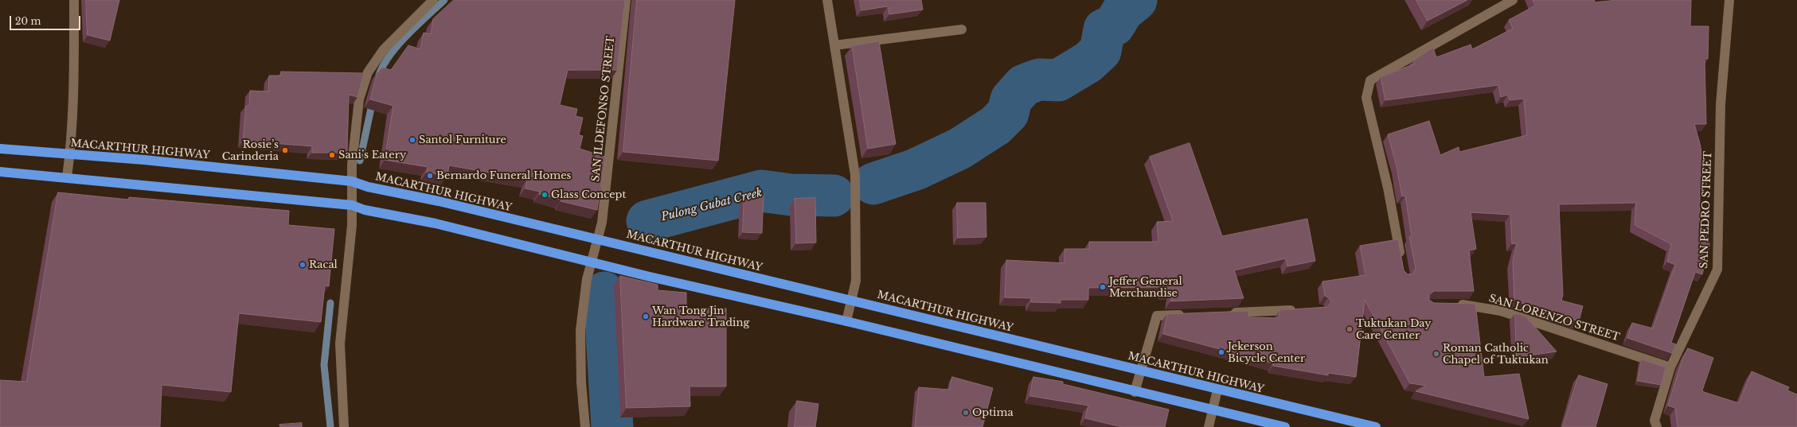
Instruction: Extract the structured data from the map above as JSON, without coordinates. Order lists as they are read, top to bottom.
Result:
{
  "streets": {
    "highway": ["MACARTHUR HIGHWAY"],
    "street": ["SAN ILDEFONSO STREET", "SAN PEDRO STREET", "SAN LORENZO STREET"]
  },
  "crossings": [
    ["SAN ILDEFONSO STREET", "MACARTHUR HIGHWAY"],
    ["SAN PEDRO STREET", "SAN LORENZO STREET"]
  ],
  "water": ["Pulong Gubat Creek"],
  "places": [
    "Santol Furniture",
    "Rosie’s Carinderia",
    "Sani’s Eatery",
    "Bernardo Funeral Homes",
    "Glass Concept",
    "Racal",
    "Jeffer General Merchandise",
    "Wan Tong Jin Hardware Trading",
    "Tuktukan Day Care Center",
    "Jekerson Bicycle Center",
    "Roman Catholic Chapel of Tuktukan",
    "Optima"
  ],
  "scale_bar": "20 m"
}
